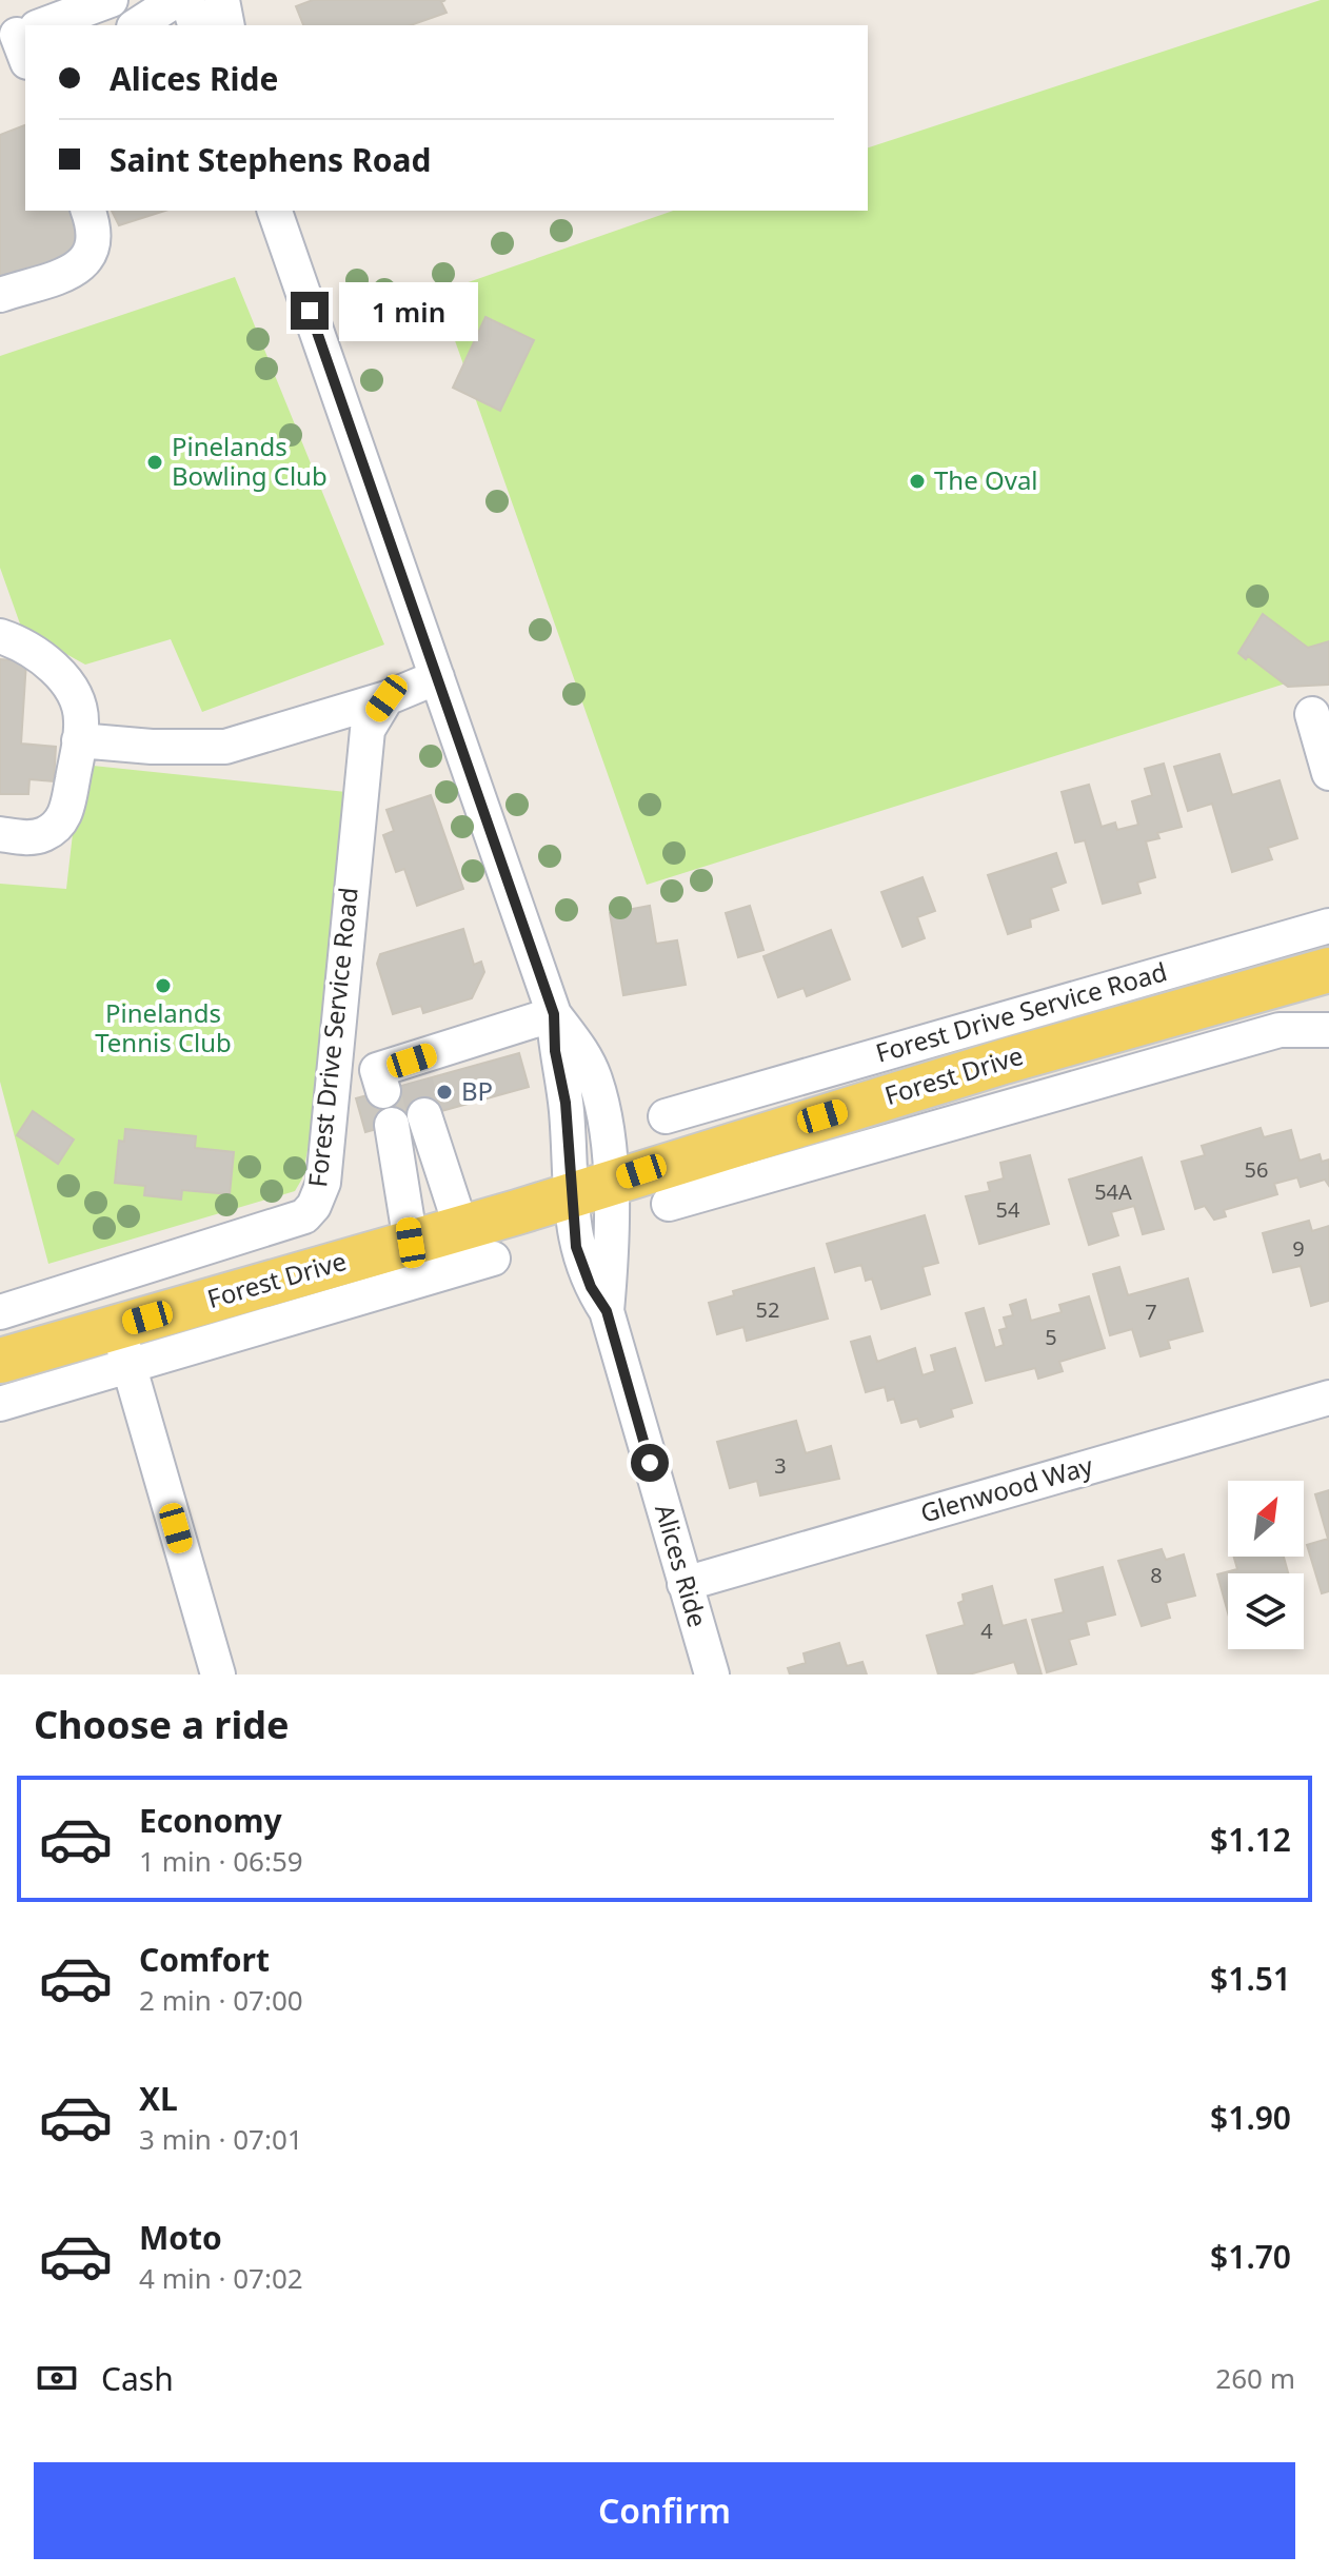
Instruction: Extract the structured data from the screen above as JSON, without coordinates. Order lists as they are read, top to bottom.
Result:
{
  "streets": {
    "main road": ["Forest Drive"],
    "street": ["Forest Drive Service Road", "Glenwood Way", "Alices Ride"]
  },
  "crossings": [
    ["Forest Drive", "Alices Ride"],
    ["Glenwood Way", "Alices Ride"]
  ],
  "places": [
    "Pinelands Bowling Club",
    "The Oval",
    "Pinelands Tennis Club",
    "BP"
  ],
  "house_numbers": [
    "56",
    "54A",
    "54",
    "9",
    "52",
    "7",
    "5",
    "3",
    "8",
    "4"
  ],
  "north": "top right",
  "page": {
    "banner": ["Alices Ride", "Saint Stephens Road"],
    "bubble": "1 min",
    "heading": "Choose a ride",
    "list": [
      {
        "name": "Economy",
        "note": "1 min · 06:59",
        "value": "$1.12"
      },
      {
        "name": "Comfort",
        "note": "2 min · 07:00",
        "value": "$1.51"
      },
      {
        "name": "XL",
        "note": "3 min · 07:01",
        "value": "$1.90"
      },
      {
        "name": "Moto",
        "note": "4 min · 07:02",
        "value": "$1.70"
      }
    ],
    "pay": ["Cash", "260 m"],
    "buttons": "Confirm"
  }
}
